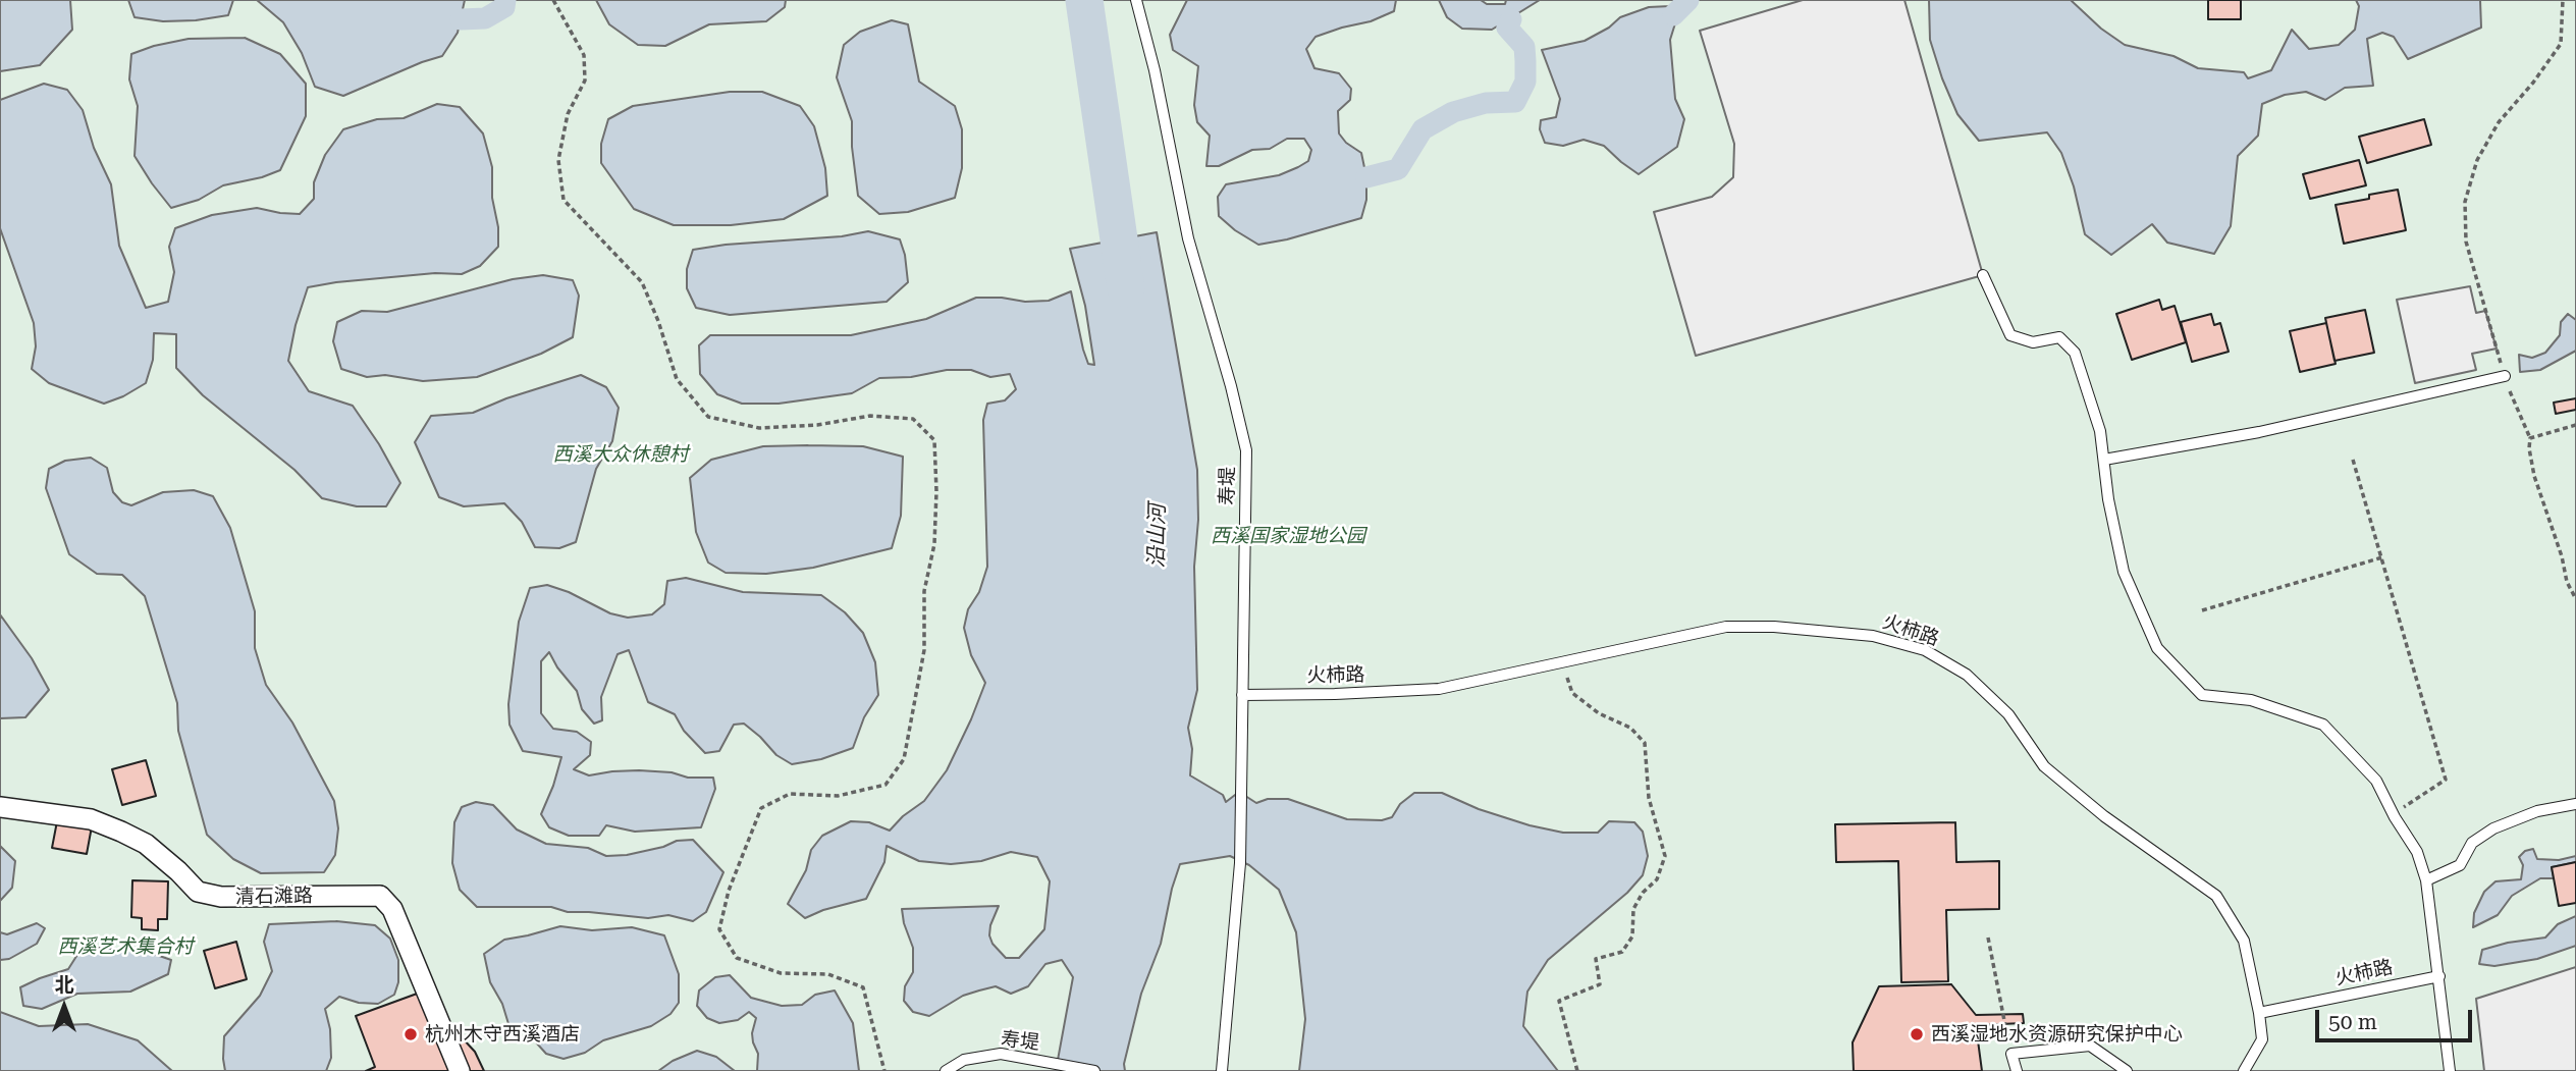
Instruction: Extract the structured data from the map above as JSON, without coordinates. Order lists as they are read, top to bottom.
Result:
{
  "streets": {
    "street": ["清石滩路"],
    "lane": ["寿堤", "火柿路"]
  },
  "crossings": [
    ["寿堤", "火柿路"]
  ],
  "water": ["沿山河"],
  "parks": ["西溪大众休憩村", "西溪国家湿地公园", "西溪艺术集合村"],
  "places": ["杭州木守西溪酒店", "西溪湿地水资源研究保护中心"],
  "scale_bar": "50 m",
  "north": "top"
}
